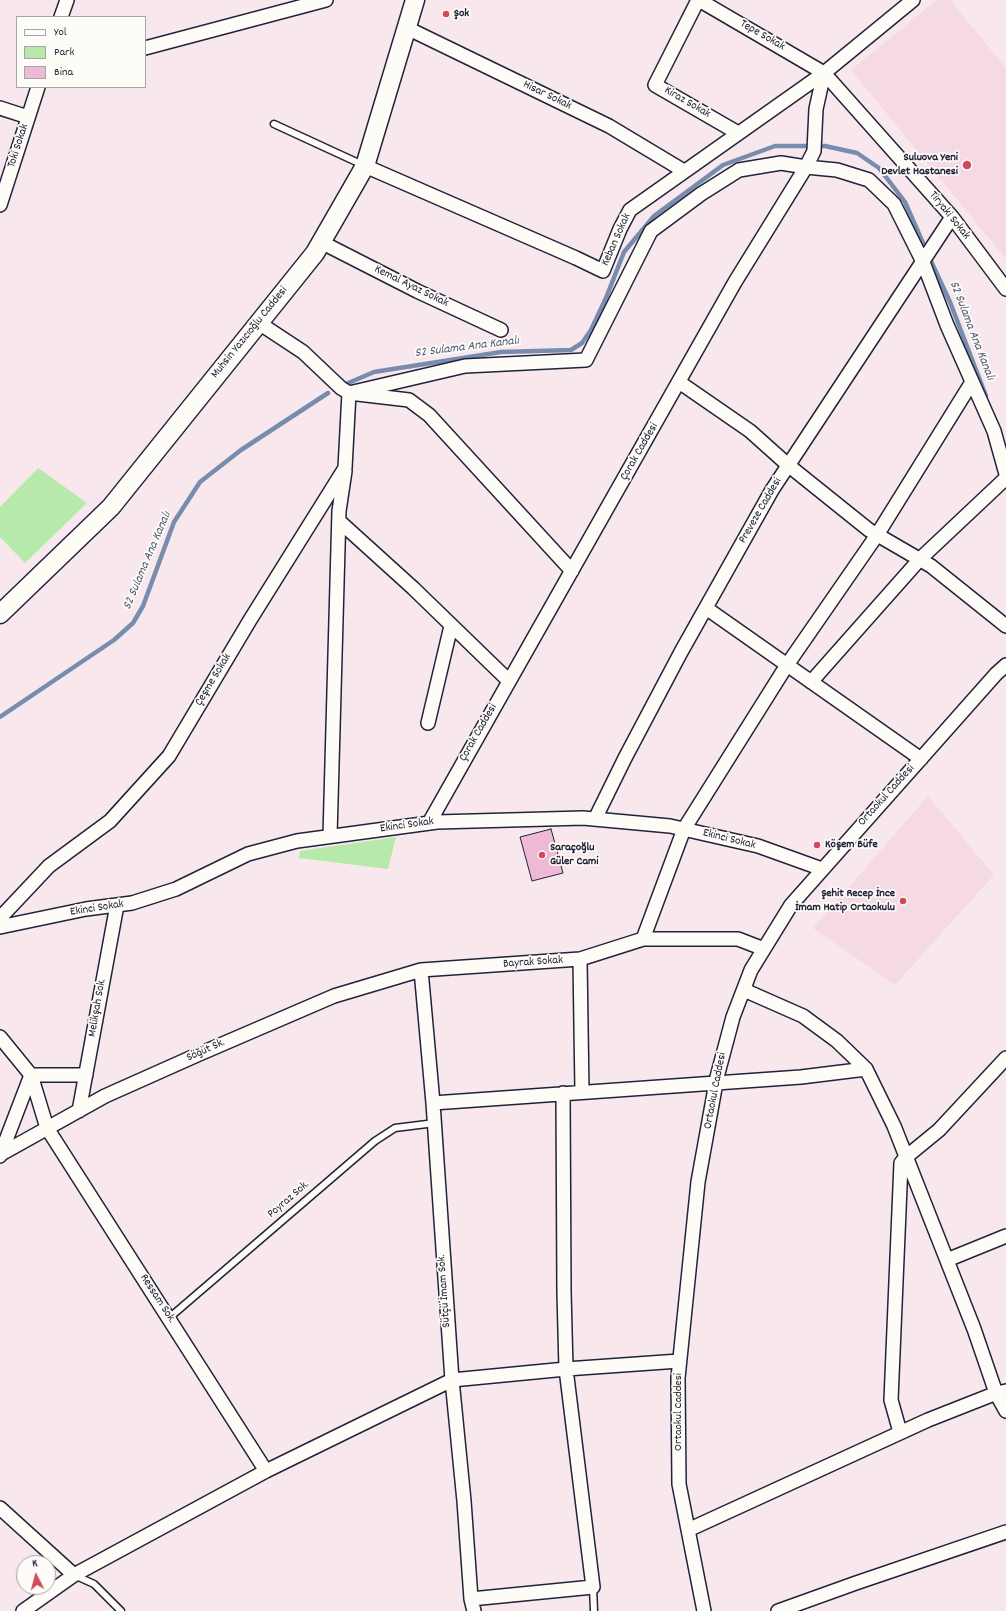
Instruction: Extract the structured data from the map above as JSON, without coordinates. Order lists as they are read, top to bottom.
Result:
{
  "streets": {
    "main road": ["Muhsin Yazıcıoğlu Caddesi"],
    "street": [
      "Tepe Sokak",
      "Hisar Sokak",
      "Kiraz Sokak",
      "Toki Sokak",
      "Tiryaki Sokak",
      "Keban Sokak",
      "Kemal Ayaz Sokak",
      "Çorak Caddesi",
      "Preveze Caddesi",
      "Çeşme Sokak",
      "Ortaokul Caddesi",
      "Ekinci Sokak",
      "Bayrak Sokak",
      "Melikşah Sok.",
      "Söğüt Sk.",
      "Sütçü İmam Sok.",
      "Ressam Sok."
    ],
    "lane": ["Poyraz Sok."]
  },
  "crossings": [
    ["Tepe Sokak", "Kiraz Sokak"],
    ["Tepe Sokak", "Tiryaki Sokak"],
    ["Tepe Sokak", "Keban Sokak"],
    ["Tepe Sokak", "Çorak Caddesi"],
    ["Hisar Sokak", "Keban Sokak"],
    ["Hisar Sokak", "Muhsin Yazıcıoğlu Caddesi"],
    ["Kiraz Sokak", "Keban Sokak"],
    ["Tiryaki Sokak", "Keban Sokak"],
    ["Tiryaki Sokak", "Çorak Caddesi"],
    ["Tiryaki Sokak", "Preveze Caddesi"],
    ["Keban Sokak", "Muhsin Yazıcıoğlu Caddesi"],
    ["Keban Sokak", "Çorak Caddesi"],
    ["Kemal Ayaz Sokak", "Muhsin Yazıcıoğlu Caddesi"],
    ["Çorak Caddesi", "Ekinci Sokak"],
    ["Preveze Caddesi", "Ekinci Sokak"],
    ["Ortaokul Caddesi", "Ekinci Sokak"],
    ["Ortaokul Caddesi", "Bayrak Sokak"],
    ["Ekinci Sokak", "Melikşah Sok."],
    ["Bayrak Sokak", "Söğüt Sk."],
    ["Bayrak Sokak", "Sütçü İmam Sok."],
    ["Melikşah Sok.", "Söğüt Sk."],
    ["Söğüt Sk.", "Sütçü İmam Sok."],
    ["Söğüt Sk.", "Ressam Sok."],
    ["Poyraz Sok.", "Sütçü İmam Sok."],
    ["Poyraz Sok.", "Ressam Sok."]
  ],
  "water": ["S2 Sulama Ana Kanalı"],
  "places": [
    "Şok",
    "Suluova Yeni Devlet Hastanesi",
    "Köşem Büfe",
    "Saraçoğlu Güler Cami",
    "Şehit Recep İnce İmam Hatip Ortaokulu"
  ],
  "legend": ["Yol", "Park", "Bina"],
  "north": "top"
}
